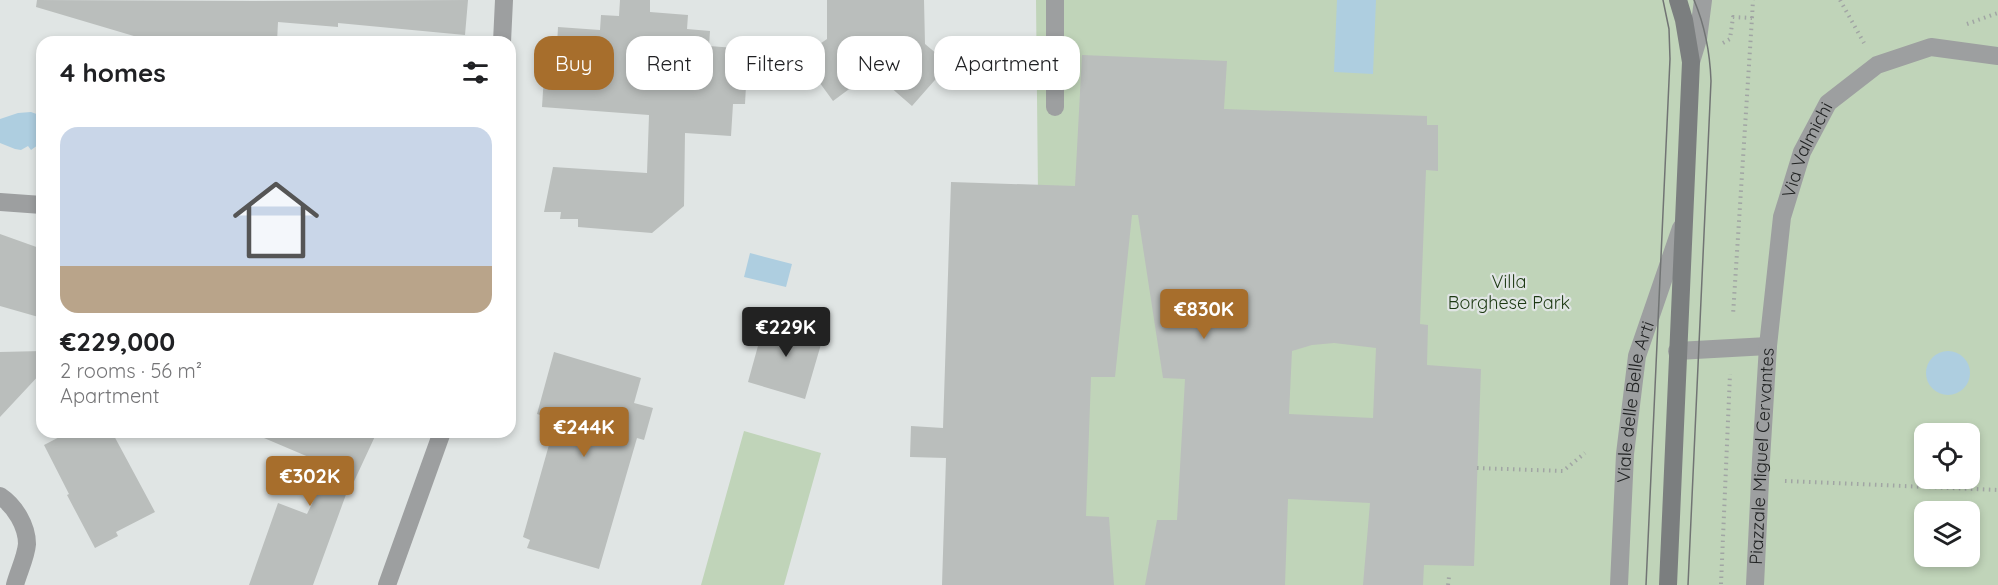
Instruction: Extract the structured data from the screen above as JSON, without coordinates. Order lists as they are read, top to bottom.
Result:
{
  "streets": {
    "street": ["Via Valmichi", "Viale delle Belle Arti", "Piazzale Miguel Cervantes"]
  },
  "crossings": [
    ["Via Valmichi", "Piazzale Miguel Cervantes"],
    ["Viale delle Belle Arti", "Piazzale Miguel Cervantes"]
  ],
  "parks": ["Villa Borghese Park"],
  "page": {
    "chip": [
      "Buy",
      "Rent",
      "Filters",
      "New",
      "Apartment"
    ],
    "heading": "4 homes",
    "list": [
      {
        "name": "€229,000",
        "note": "2 rooms · 56 m² · Apartment"
      }
    ],
    "price": [
      "€830K",
      "€229K",
      "€244K",
      "€302K"
    ]
  }
}
